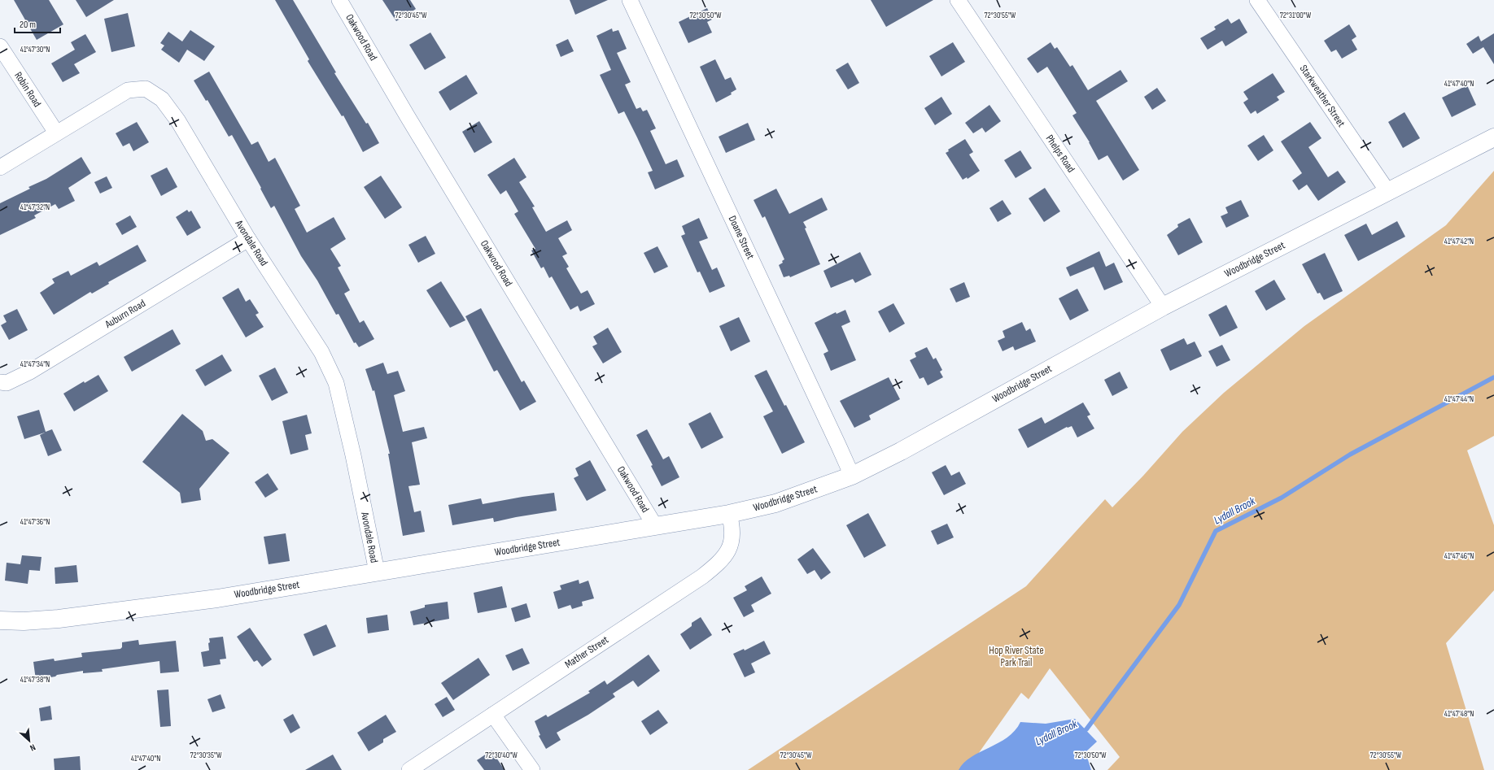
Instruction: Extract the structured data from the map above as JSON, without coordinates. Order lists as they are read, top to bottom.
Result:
{
  "streets": {
    "main road": ["Woodbridge Street"],
    "street": [
      "Oakwood Road",
      "Robin Road",
      "Starkweather Street",
      "Phelps Road",
      "Doane Street",
      "Avondale Road",
      "Auburn Road",
      "Mather Street"
    ]
  },
  "crossings": [
    ["Oakwood Road", "Woodbridge Street"],
    ["Robin Road", "Avondale Road"],
    ["Starkweather Street", "Woodbridge Street"],
    ["Phelps Road", "Woodbridge Street"],
    ["Doane Street", "Woodbridge Street"],
    ["Avondale Road", "Woodbridge Street"],
    ["Avondale Road", "Auburn Road"],
    ["Woodbridge Street", "Mather Street"]
  ],
  "water": ["Lydall Brook"],
  "parks": ["Hop River State Park Trail"],
  "scale_bar": "20 m",
  "north": "bottom right",
  "coordinates": [
    "72°30'45\"W",
    "72°30'50\"W",
    "72°30'55\"W",
    "72°31'00\"W",
    "41°47'30\"N",
    "41°47'40\"N",
    "41°47'32\"N",
    "41°47'42\"N",
    "41°47'34\"N",
    "41°47'44\"N",
    "41°47'36\"N",
    "41°47'46\"N",
    "41°47'38\"N",
    "41°47'48\"N",
    "72°30'35\"W",
    "72°30'40\"W"
  ]
}
